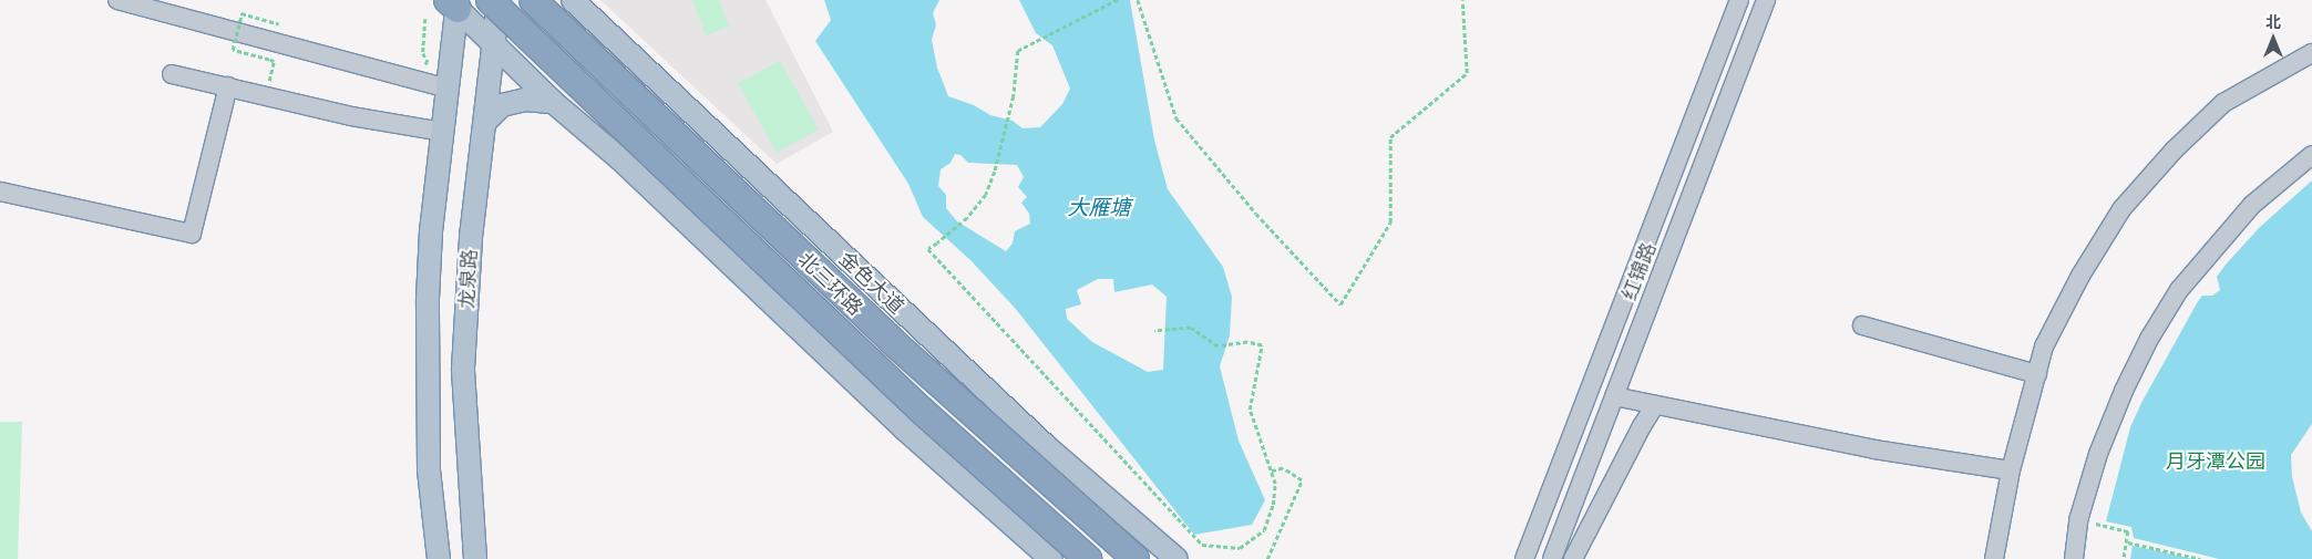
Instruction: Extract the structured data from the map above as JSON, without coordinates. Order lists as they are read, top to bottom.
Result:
{
  "streets": {
    "highway": ["北三环路"],
    "main road": ["龙泉路", "金色大道"],
    "street": ["红锦路"]
  },
  "water": ["大雁塘"],
  "parks": ["月牙潭公园"],
  "north": "top"
}
